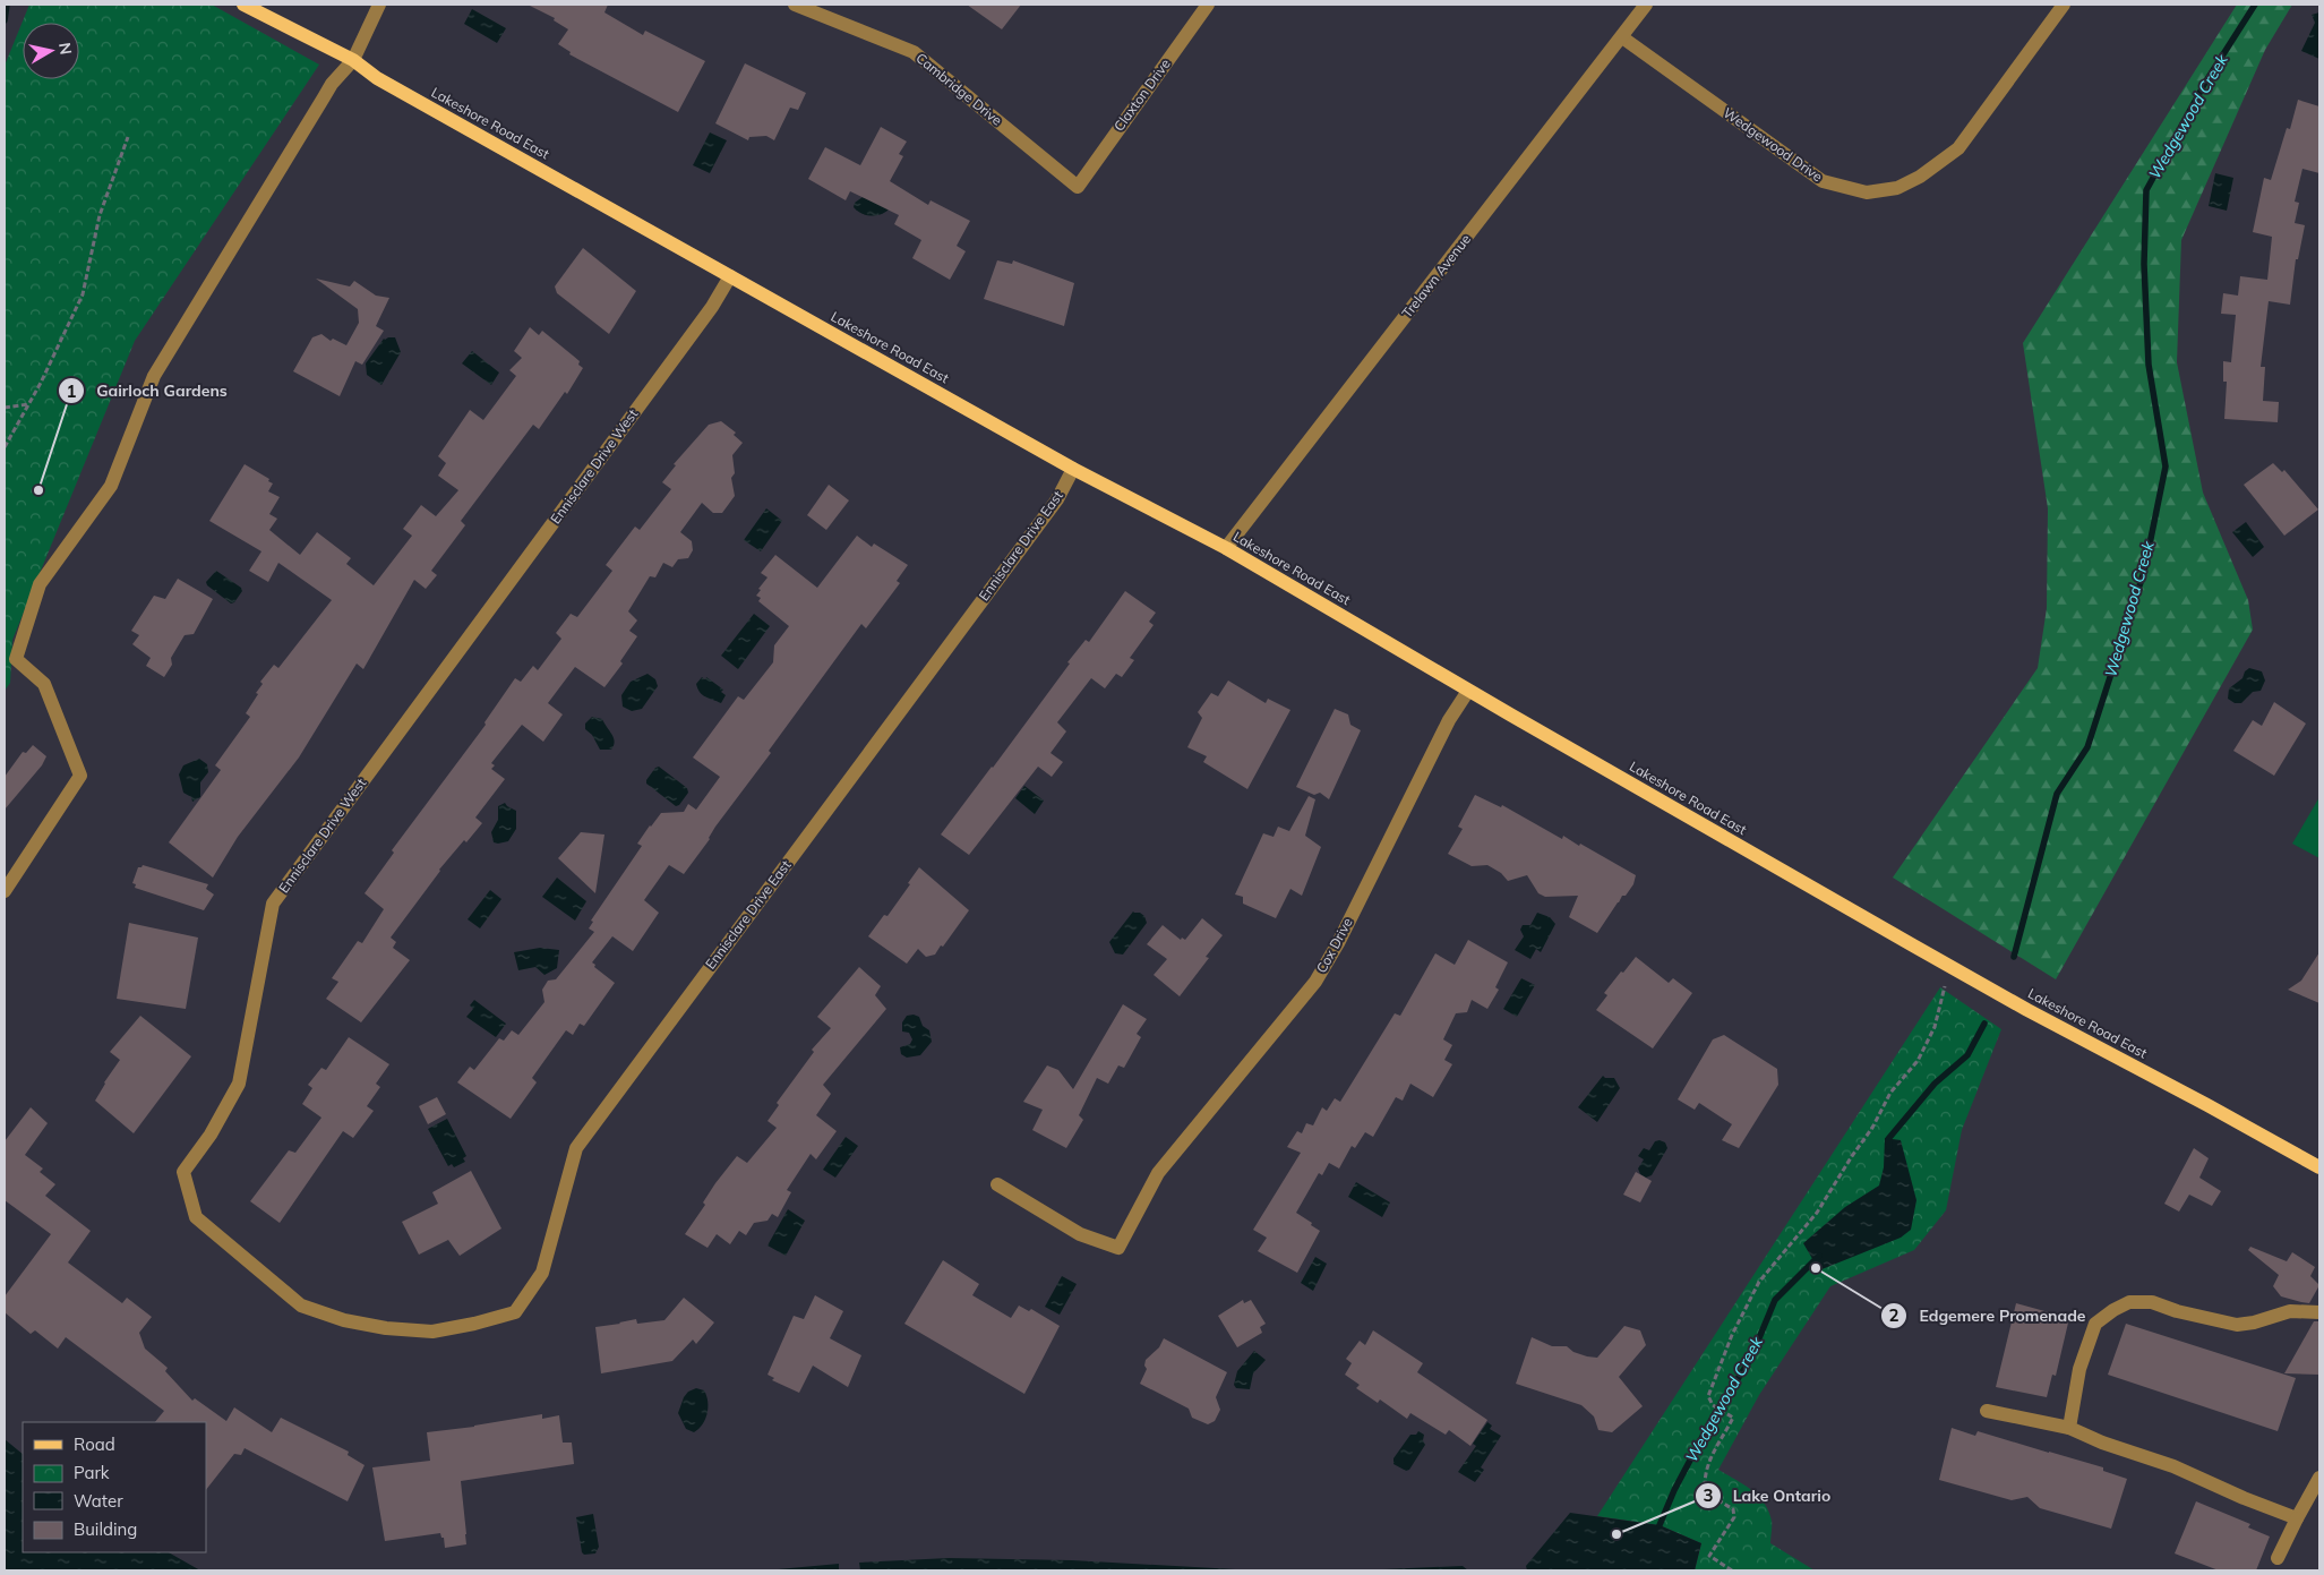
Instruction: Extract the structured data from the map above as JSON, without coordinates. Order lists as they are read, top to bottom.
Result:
{
  "streets": {
    "main road": ["Lakeshore Road East"],
    "street": [
      "Cambridge Drive",
      "Claxton Drive",
      "Wedgewood Drive",
      "Trelawn Avenue",
      "Ennisclare Drive West",
      "Ennisclare Drive East",
      "Cox Drive"
    ]
  },
  "crossings": [
    ["Cambridge Drive", "Claxton Drive"],
    ["Lakeshore Road East", "Trelawn Avenue"],
    ["Lakeshore Road East", "Ennisclare Drive West"],
    ["Lakeshore Road East", "Ennisclare Drive East"],
    ["Lakeshore Road East", "Cox Drive"],
    ["Wedgewood Drive", "Trelawn Avenue"],
    ["Ennisclare Drive West", "Ennisclare Drive East"]
  ],
  "water": ["Wedgewood Creek"],
  "places": ["Gairloch Gardens", "Edgemere Promenade", "Lake Ontario"],
  "legend": [
    "Road",
    "Park",
    "Water",
    "Building"
  ],
  "north": "right"
}
